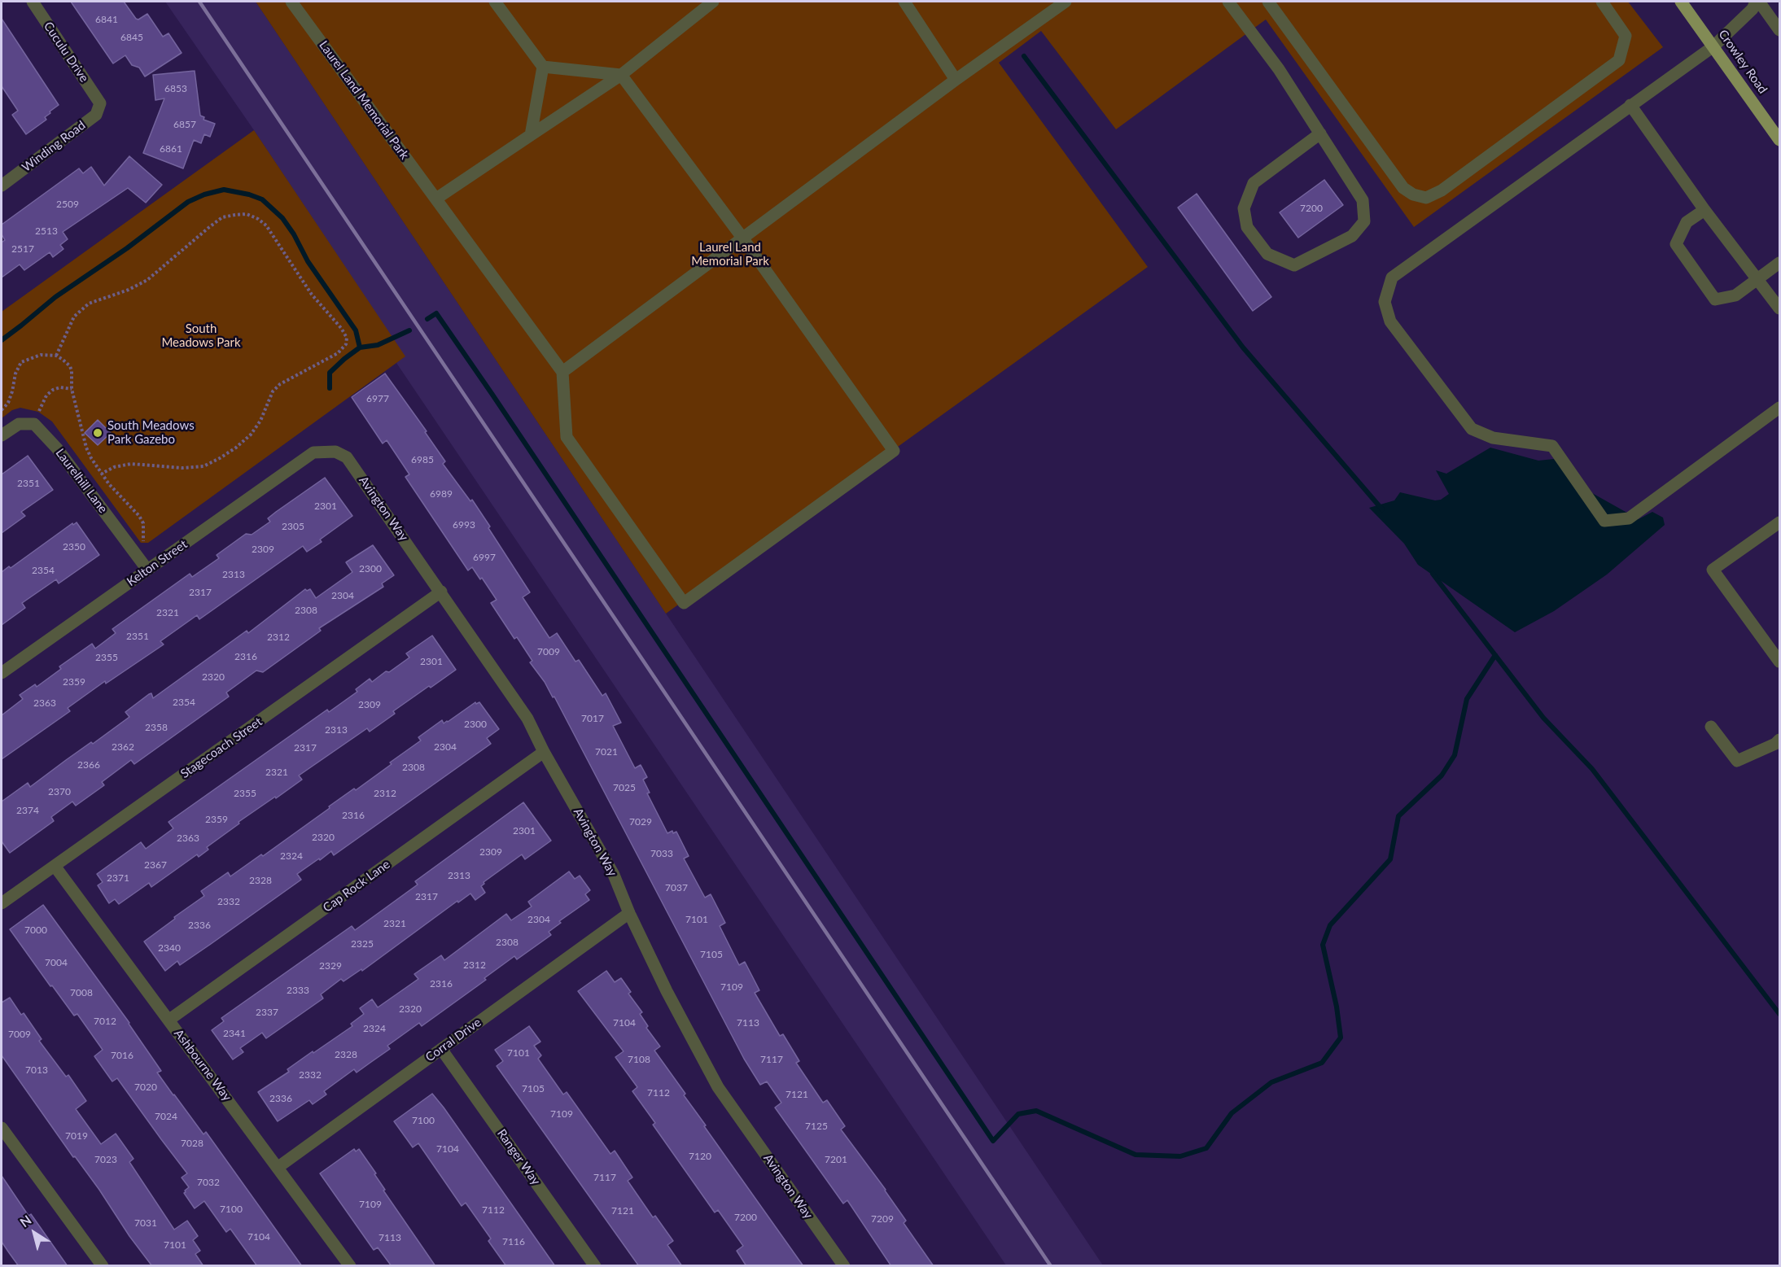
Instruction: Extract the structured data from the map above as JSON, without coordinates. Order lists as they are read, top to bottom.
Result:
{
  "streets": {
    "main road": ["Crowley Road"],
    "street": [
      "Cuculu Drive",
      "Laurel Land Memorial Park",
      "Winding Road",
      "Laurelhill Lane",
      "Avington Way",
      "Kelton Street",
      "Stagecoach Street",
      "Cap Rock Lane",
      "Corral Drive",
      "Ashbourne Way",
      "Ranger Way"
    ]
  },
  "crossings": [
    ["Cuculu Drive", "Winding Road"],
    ["Laurelhill Lane", "Kelton Street"],
    ["Avington Way", "Kelton Street"],
    ["Avington Way", "Stagecoach Street"],
    ["Avington Way", "Cap Rock Lane"],
    ["Avington Way", "Corral Drive"],
    ["Stagecoach Street", "Ashbourne Way"],
    ["Cap Rock Lane", "Ashbourne Way"],
    ["Corral Drive", "Ashbourne Way"],
    ["Corral Drive", "Ranger Way"]
  ],
  "parks": ["Laurel Land Memorial Park", "South Meadows Park"],
  "places": ["South Meadows Park Gazebo"],
  "house_numbers": [
    "6841",
    "6845",
    "6853",
    "6857",
    "6861",
    "2509",
    "7200",
    "2513",
    "2517",
    "6977",
    "6985",
    "2351",
    "6989",
    "2301",
    "6993",
    "2305",
    "2350",
    "2309",
    "6997",
    "2300",
    "2354",
    "2313",
    "2317",
    "2304",
    "2308",
    "2321",
    "2351",
    "2312",
    "7009",
    "2316",
    "2355",
    "2301",
    "2320",
    "2359",
    "2354",
    "2363",
    "2309",
    "7017",
    "2300",
    "2358",
    "2313",
    "2362",
    "2304",
    "2317",
    "7021",
    "2366",
    "2308",
    "2321",
    "7025",
    "2370",
    "2355",
    "2312",
    "2374",
    "2316",
    "2359",
    "7029",
    "2301",
    "2320",
    "2363",
    "2309",
    "7033",
    "2324",
    "2367",
    "2313",
    "2371",
    "2328",
    "7037",
    "2317",
    "2332",
    "2304",
    "7101",
    "2321",
    "2336",
    "7000",
    "2308",
    "2325",
    "2340",
    "7105",
    "7004",
    "2312",
    "2329",
    "2316",
    "7109",
    "2333",
    "7008",
    "2320",
    "2337",
    "7012",
    "7104",
    "7113",
    "2324",
    "2341",
    "7009",
    "7101",
    "2328",
    "7016",
    "7108",
    "7117",
    "7013",
    "2332",
    "7020",
    "7105",
    "7112",
    "7121",
    "2336",
    "7109",
    "7024",
    "7100",
    "7125",
    "7019",
    "7028",
    "7104",
    "7120",
    "7023",
    "7201",
    "7117",
    "7032",
    "7109",
    "7100",
    "7112",
    "7121",
    "7200",
    "7209",
    "7031",
    "7104",
    "7113",
    "7116",
    "7101"
  ],
  "north": "top left"
}
